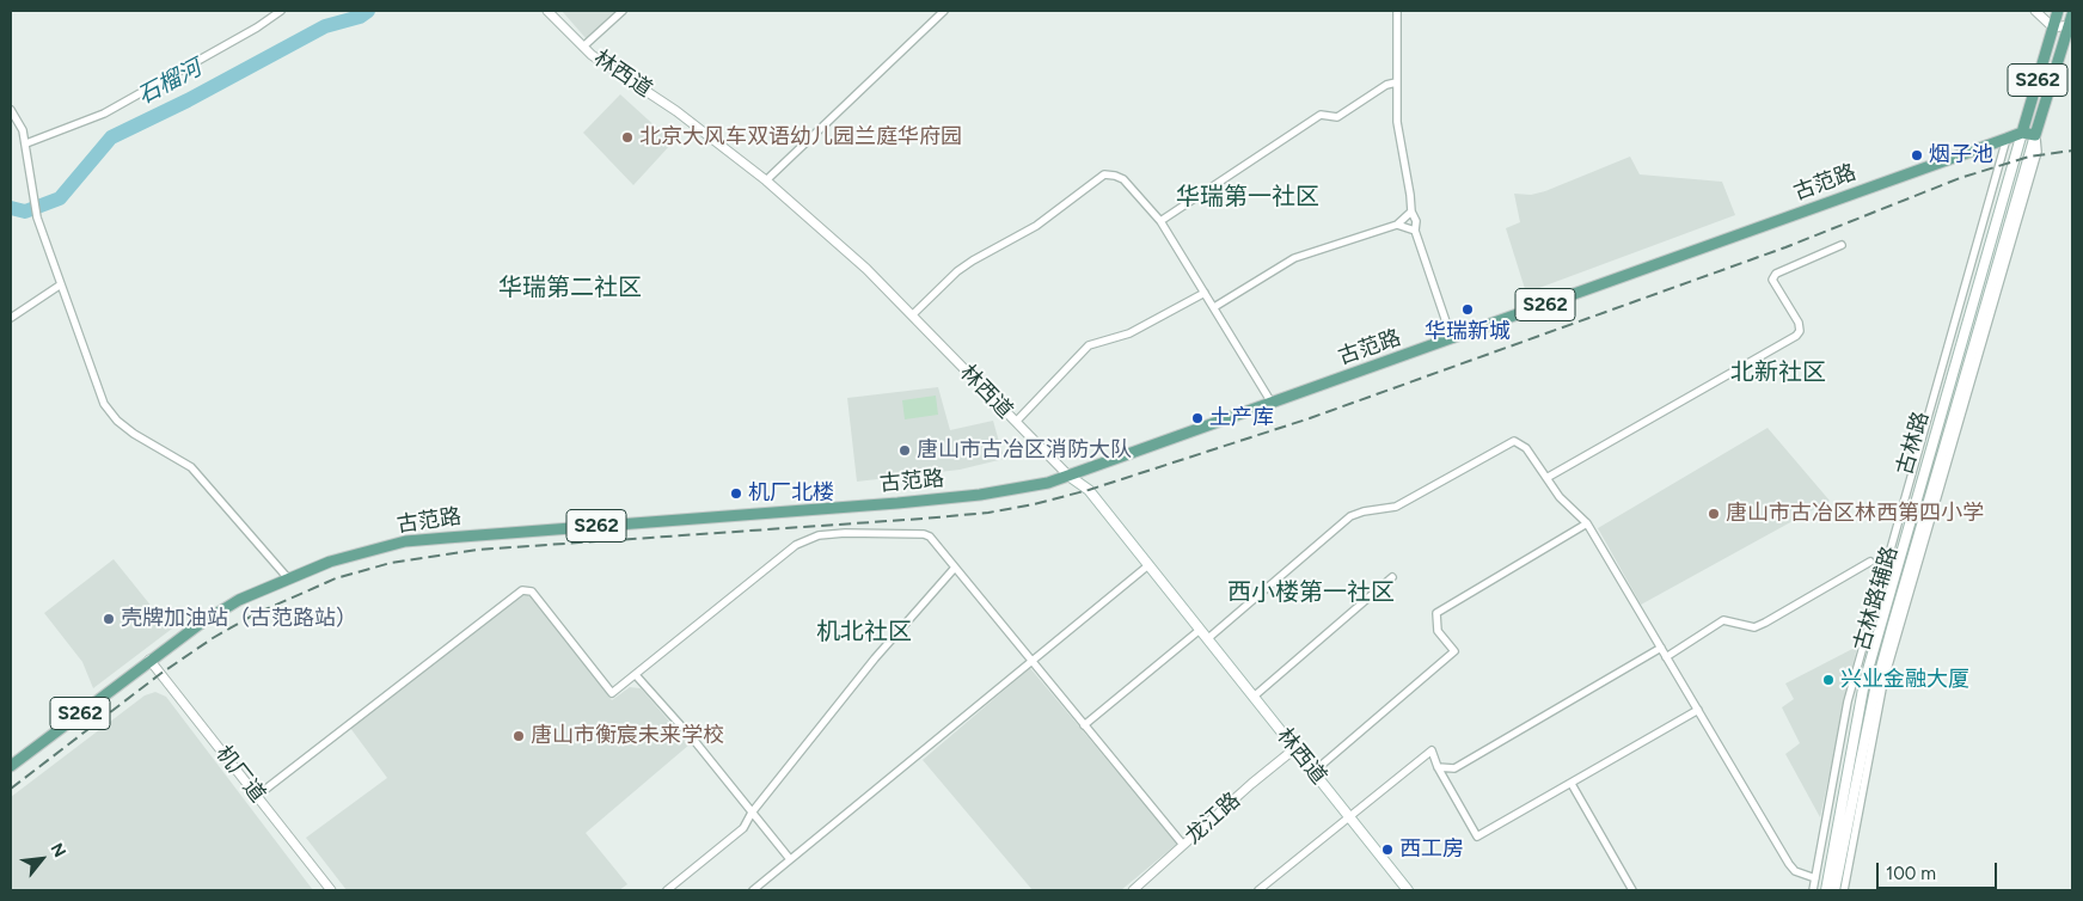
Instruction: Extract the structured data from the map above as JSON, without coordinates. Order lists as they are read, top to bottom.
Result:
{
  "streets": {
    "main road": [
      "林西道",
      "S262",
      "古范路",
      "古林路"
    ],
    "street": ["古林路辅路", "机厂道", "龙江路"]
  },
  "crossings": [
    ["林西道", "古范路"],
    ["林西道", "龙江路"],
    ["古范路", "古林路"],
    ["古范路", "古林路辅路"],
    ["古范路", "机厂道"]
  ],
  "districts": [
    "华瑞第一社区",
    "华瑞第二社区",
    "北新社区",
    "西小楼第一社区",
    "机北社区"
  ],
  "water": ["石榴河"],
  "places": [
    "北京大风车双语幼儿园兰庭华府园",
    "烟子池",
    "华瑞新城",
    "土产库",
    "唐山市古冶区消防大队",
    "机厂北楼",
    "唐山市古冶区林西第四小学",
    "壳牌加油站（古范路站）",
    "兴业金融大厦",
    "唐山市衡宸未来学校",
    "西工房"
  ],
  "scale_bar": "100 m",
  "north": "top right"
}
